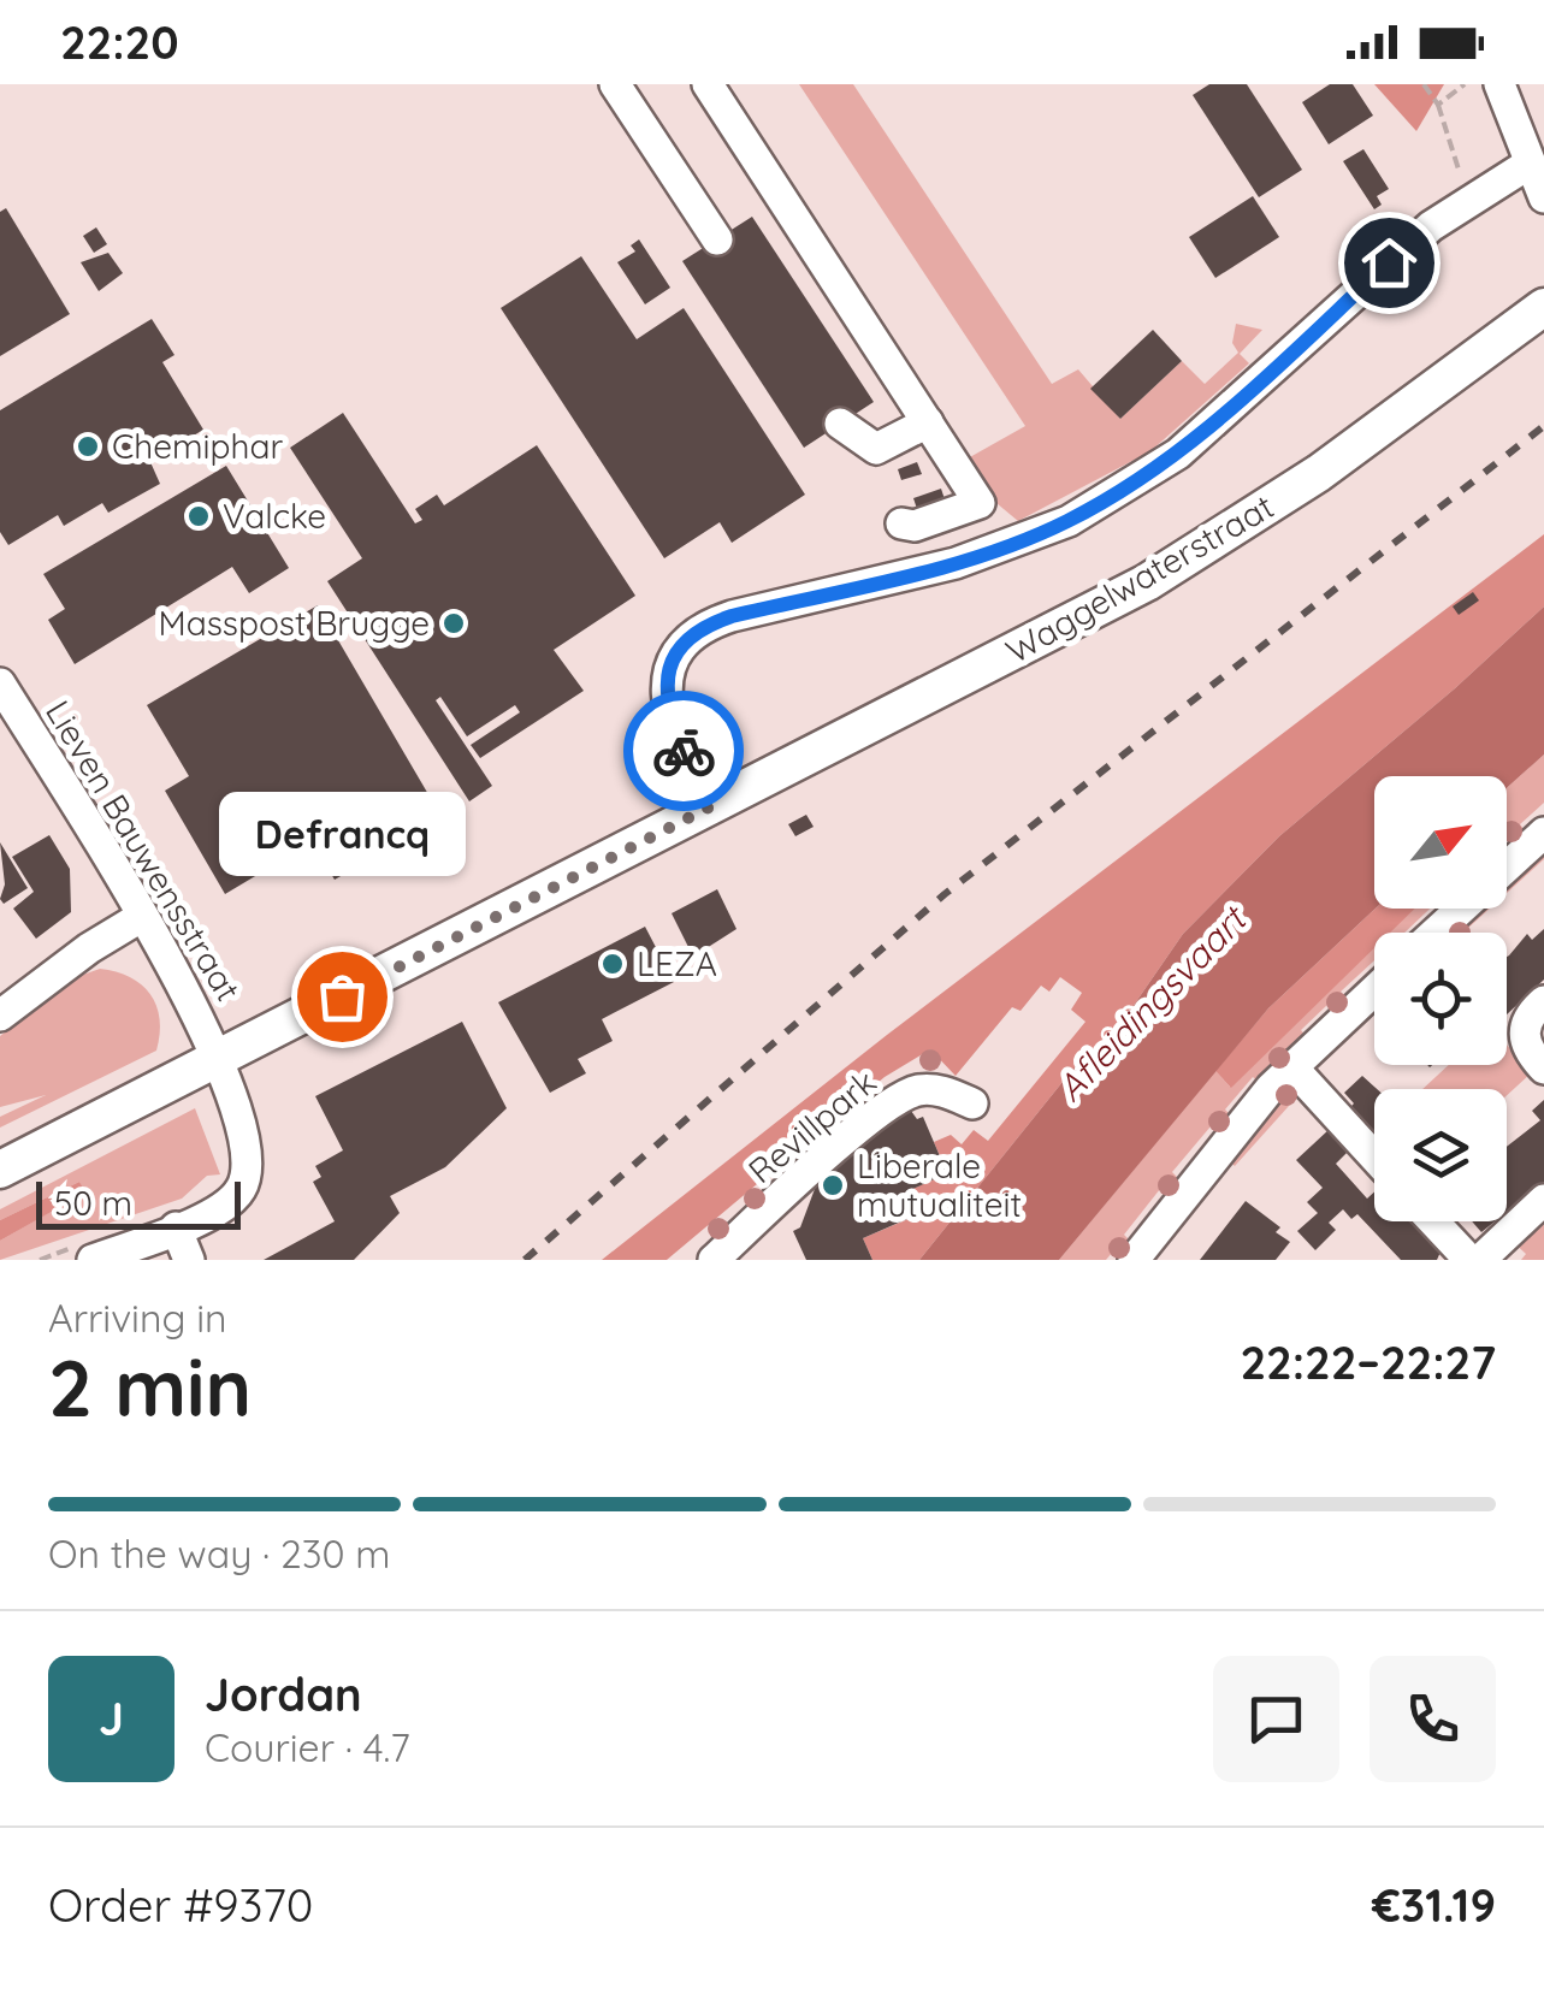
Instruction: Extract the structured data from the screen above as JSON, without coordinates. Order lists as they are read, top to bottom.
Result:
{
  "streets": {
    "main road": ["Waggelwaterstraat"],
    "street": ["Lieven Bauwensstraat", "Revillpark"]
  },
  "crossings": [
    ["Waggelwaterstraat", "Lieven Bauwensstraat"]
  ],
  "water": ["Afleidingsvaart"],
  "places": [
    "Chemiphar",
    "Valcke",
    "Masspost Brugge",
    "LEZA",
    "Defrancq",
    "Liberale mutualiteit"
  ],
  "scale_bar": "50 m",
  "north": "top right",
  "page": {
    "status": "22:20",
    "bubble": "Defrancq",
    "scale": "50 m",
    "heading": ["2 min", "Arriving in", "22:22–22:27"],
    "panel": [
      "Jordan",
      "Courier · 4.7",
      "Order #9370",
      "€31.19"
    ],
    "bar": "On the way · 230 m",
    "round": "J"
  }
}
